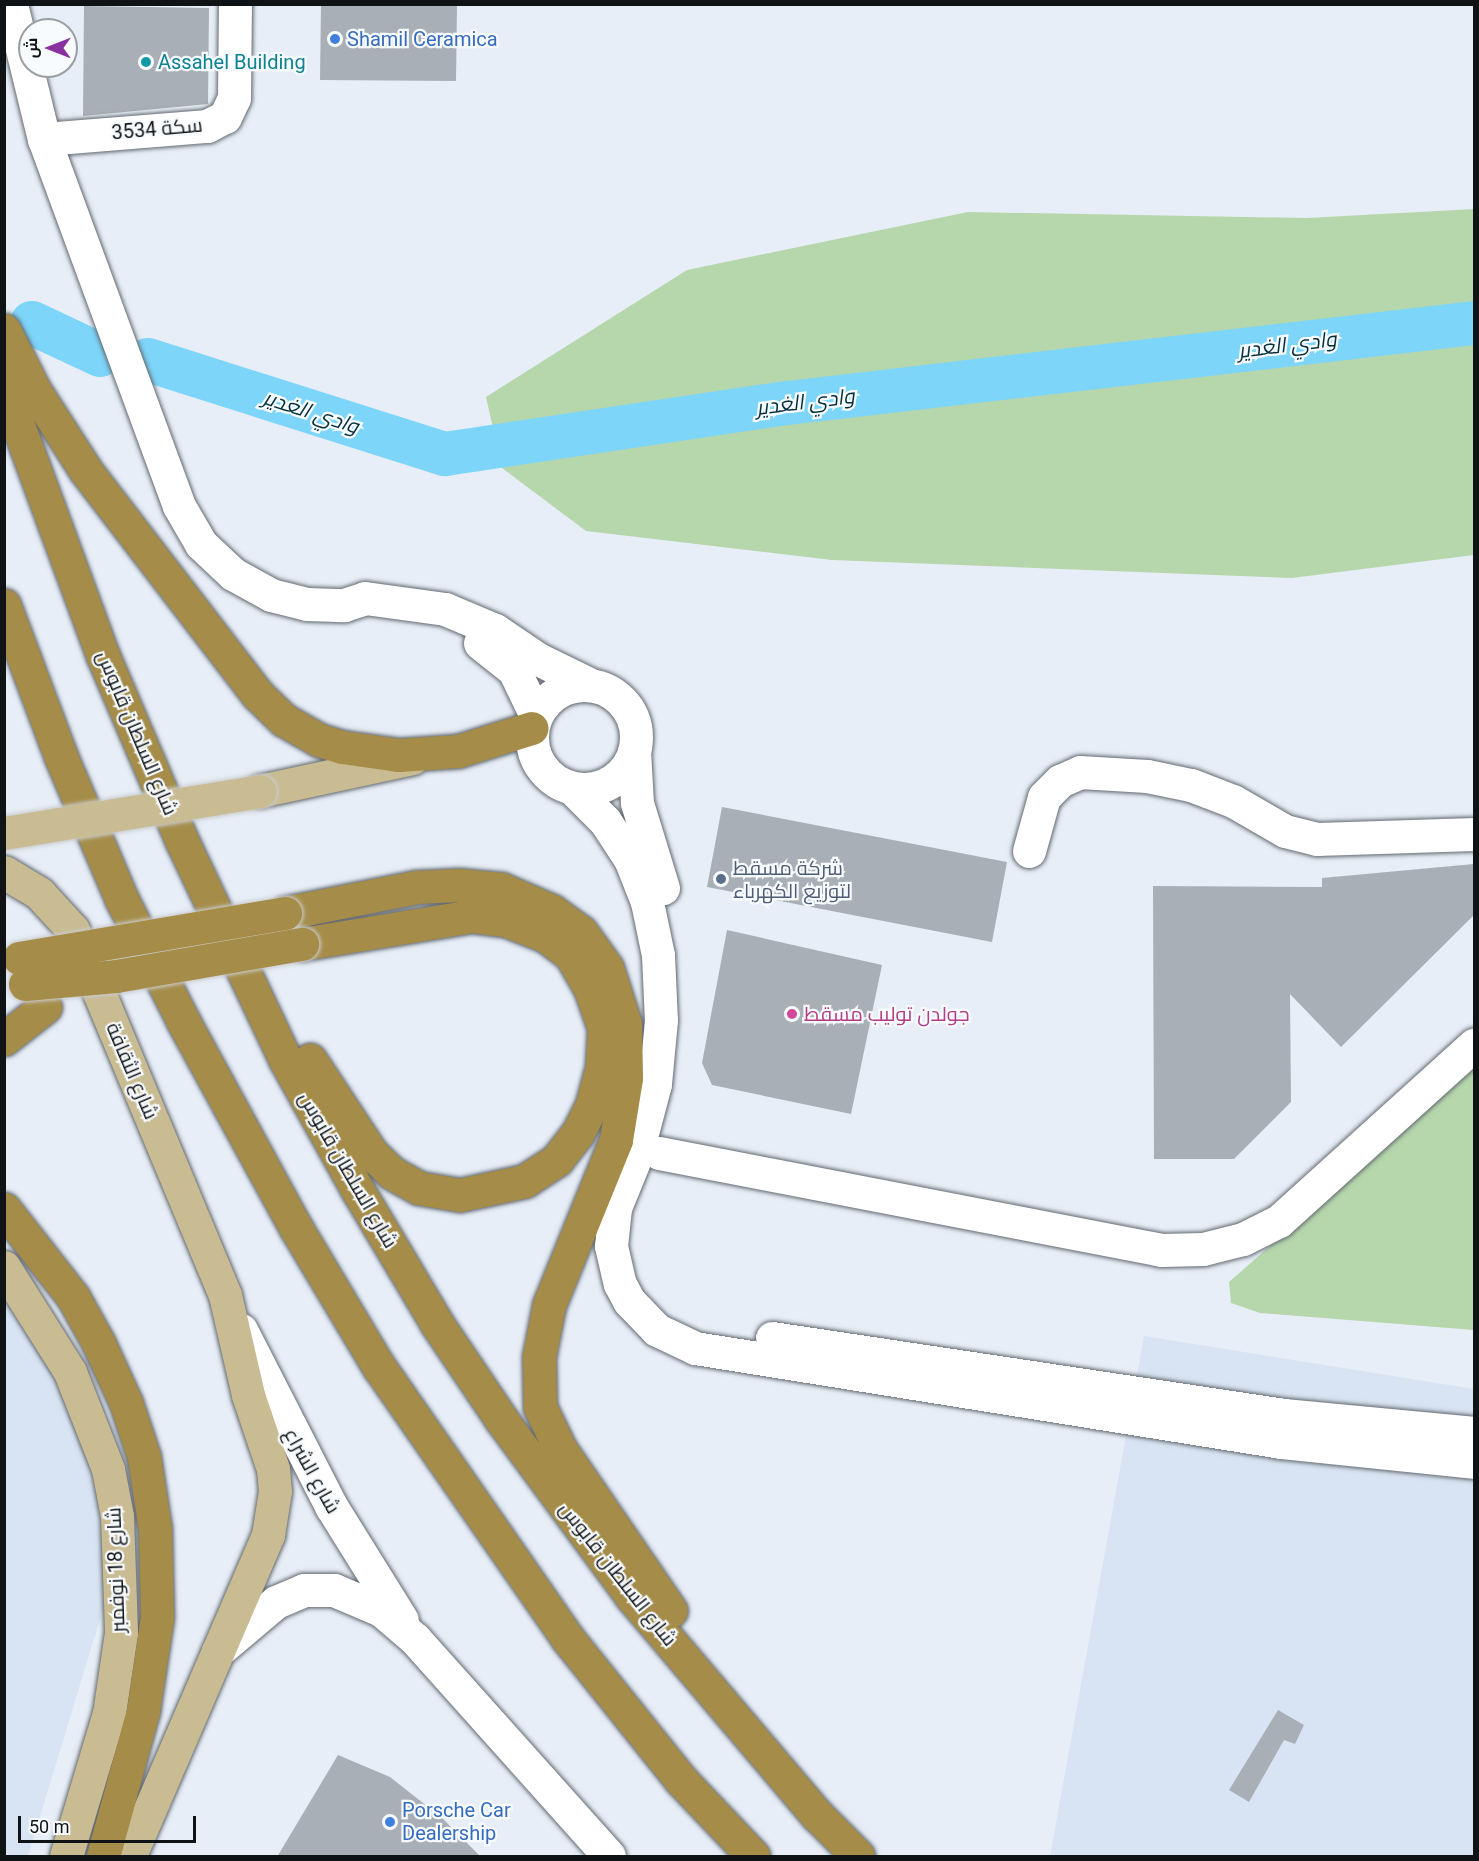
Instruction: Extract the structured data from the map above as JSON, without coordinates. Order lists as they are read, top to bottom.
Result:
{
  "streets": {
    "highway": ["شارع السلطان قابوس"],
    "main road": ["شارع الثقافة", "شارع 18 نوفمبر"],
    "street": ["سكة 3534", "شارع الشراع"]
  },
  "crossings": [
    ["شارع الثقافة", "شارع الشراع"]
  ],
  "water": ["وادي الغدير"],
  "places": [
    "Shamil Ceramica",
    "Assahel Building",
    "شركة مسقط لتوزيع الكهرباء",
    "جولدن توليب مسقط",
    "Porsche Car Dealership"
  ],
  "scale_bar": "50 m",
  "north": "left"
}
